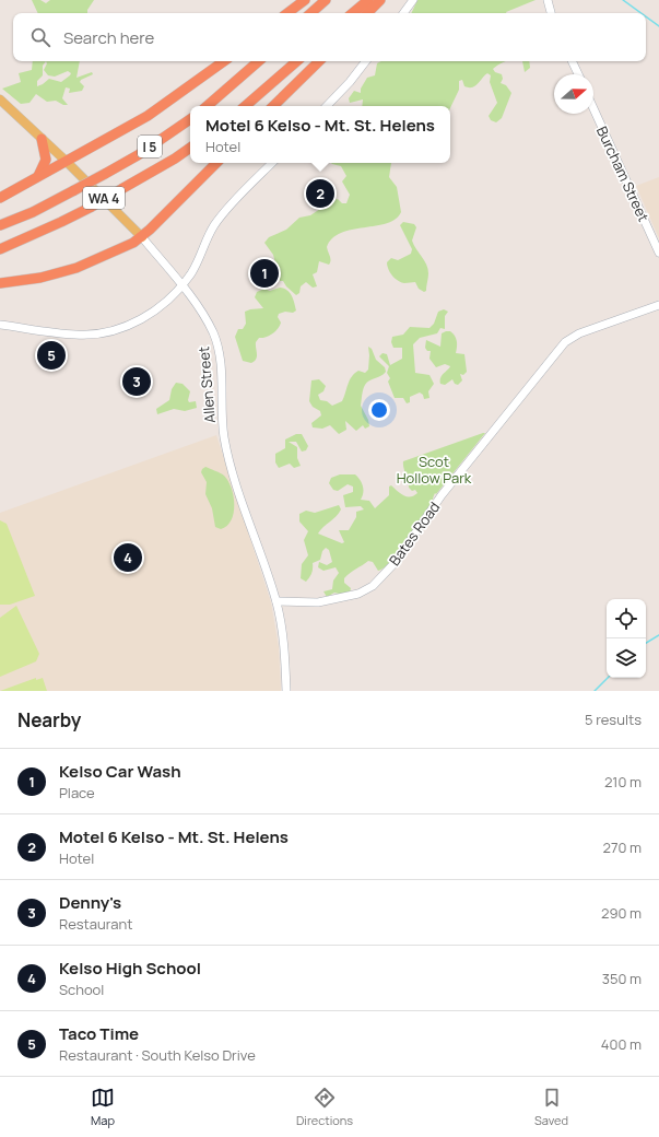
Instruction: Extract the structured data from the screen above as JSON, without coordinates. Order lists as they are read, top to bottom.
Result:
{
  "streets": {
    "highway": ["I 5"],
    "main road": ["WA 4", "Allen Street"],
    "street": ["Burcham Street", "Bates Road"]
  },
  "crossings": [
    ["Allen Street", "Bates Road"]
  ],
  "parks": ["Scot Hollow Park"],
  "north": "right",
  "page": {
    "search": "Search here",
    "popup": ["Motel 6 Kelso - Mt. St. Helens", "Hotel"],
    "pins": [
      "2",
      "1",
      "5",
      "3",
      "4"
    ],
    "heading": ["Nearby", "5 results"],
    "list": [
      {
        "mark": "1",
        "name": "Kelso Car Wash",
        "note": "Place",
        "value": "210 m"
      },
      {
        "mark": "2",
        "name": "Motel 6 Kelso - Mt. St. Helens",
        "note": "Hotel",
        "value": "270 m"
      },
      {
        "mark": "3",
        "name": "Denny's",
        "note": "Restaurant",
        "value": "290 m"
      },
      {
        "mark": "4",
        "name": "Kelso High School",
        "note": "School",
        "value": "350 m"
      },
      {
        "mark": "5",
        "name": "Taco Time",
        "note": "Restaurant · South Kelso Drive",
        "value": "400 m"
      }
    ],
    "nav": ["Map", "Directions", "Saved"]
  }
}
